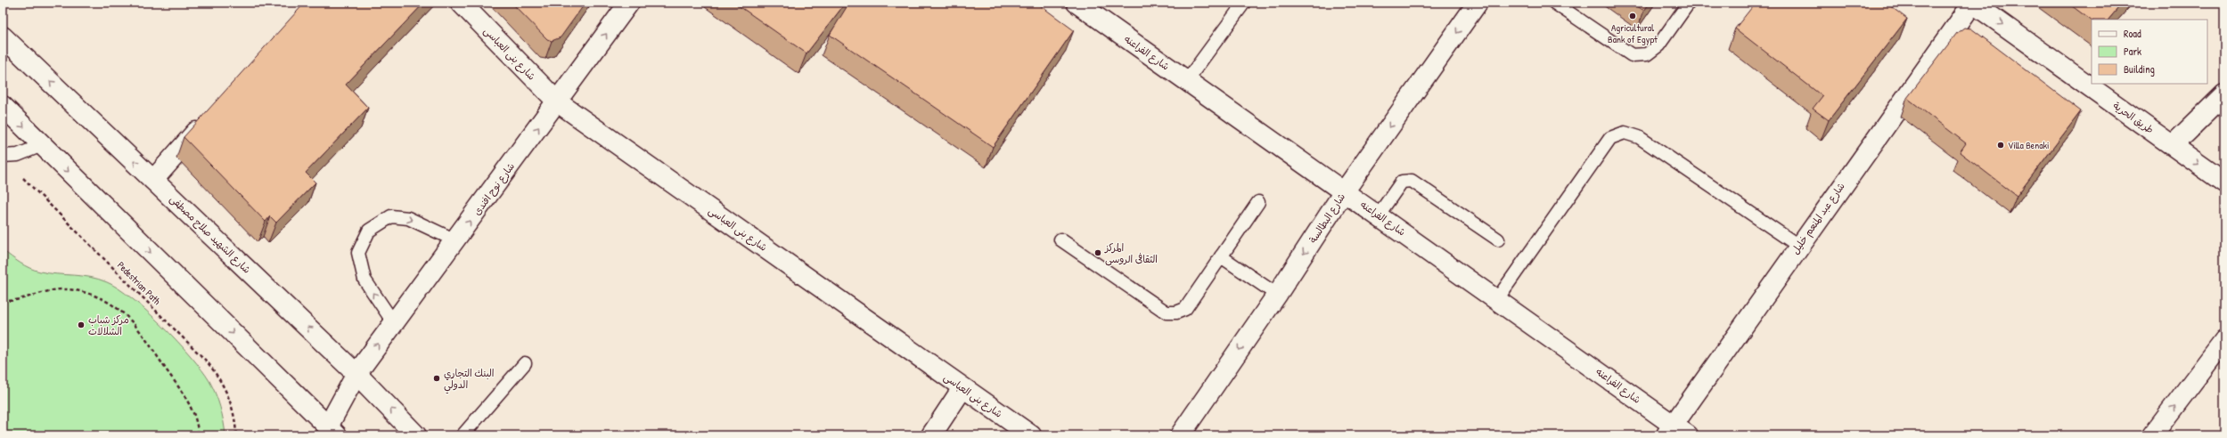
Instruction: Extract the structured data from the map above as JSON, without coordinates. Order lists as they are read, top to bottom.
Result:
{
  "streets": {
    "street": [
      "شارع الفراعنه",
      "شارع بنى العباسى",
      "طريق الحرية",
      "شارع نوح افندى",
      "شارع البطالسة",
      "شارع عبد المنعم خليل",
      "شارع الشهيد صلاح مصطفى"
    ],
    "path": ["Pedestrian Path"]
  },
  "crossings": [
    ["شارع الفراعنه", "شارع البطالسة"],
    ["شارع الفراعنه", "شارع عبد المنعم خليل"],
    ["شارع بنى العباسى", "شارع نوح افندى"],
    ["طريق الحرية", "شارع عبد المنعم خليل"],
    ["شارع نوح افندى", "شارع الشهيد صلاح مصطفى"]
  ],
  "one_way": ["طريق الحرية", "شارع نوح افندى", "شارع البطالسة"],
  "places": [
    "Agricultural Bank of Egypt",
    "Villa Benaki",
    "المركز الثقافى الروسى",
    "مركز شباب الشلالات",
    "البنك التجاري الدولي"
  ],
  "legend": ["Road", "Park", "Building"]
}
